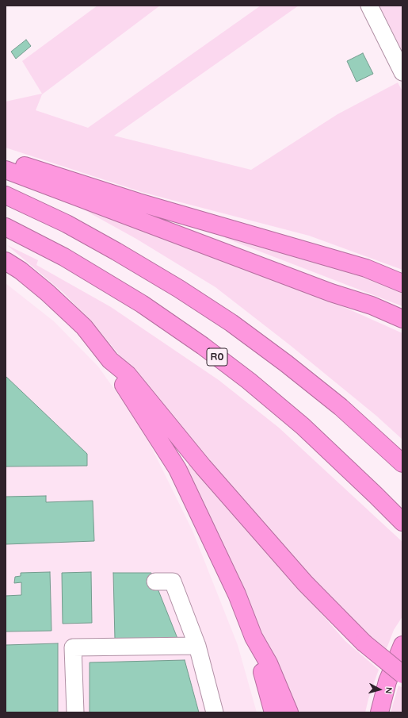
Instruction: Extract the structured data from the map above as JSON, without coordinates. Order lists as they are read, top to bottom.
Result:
{
  "streets": {
    "highway": ["R0"]
  },
  "north": "right"
}
